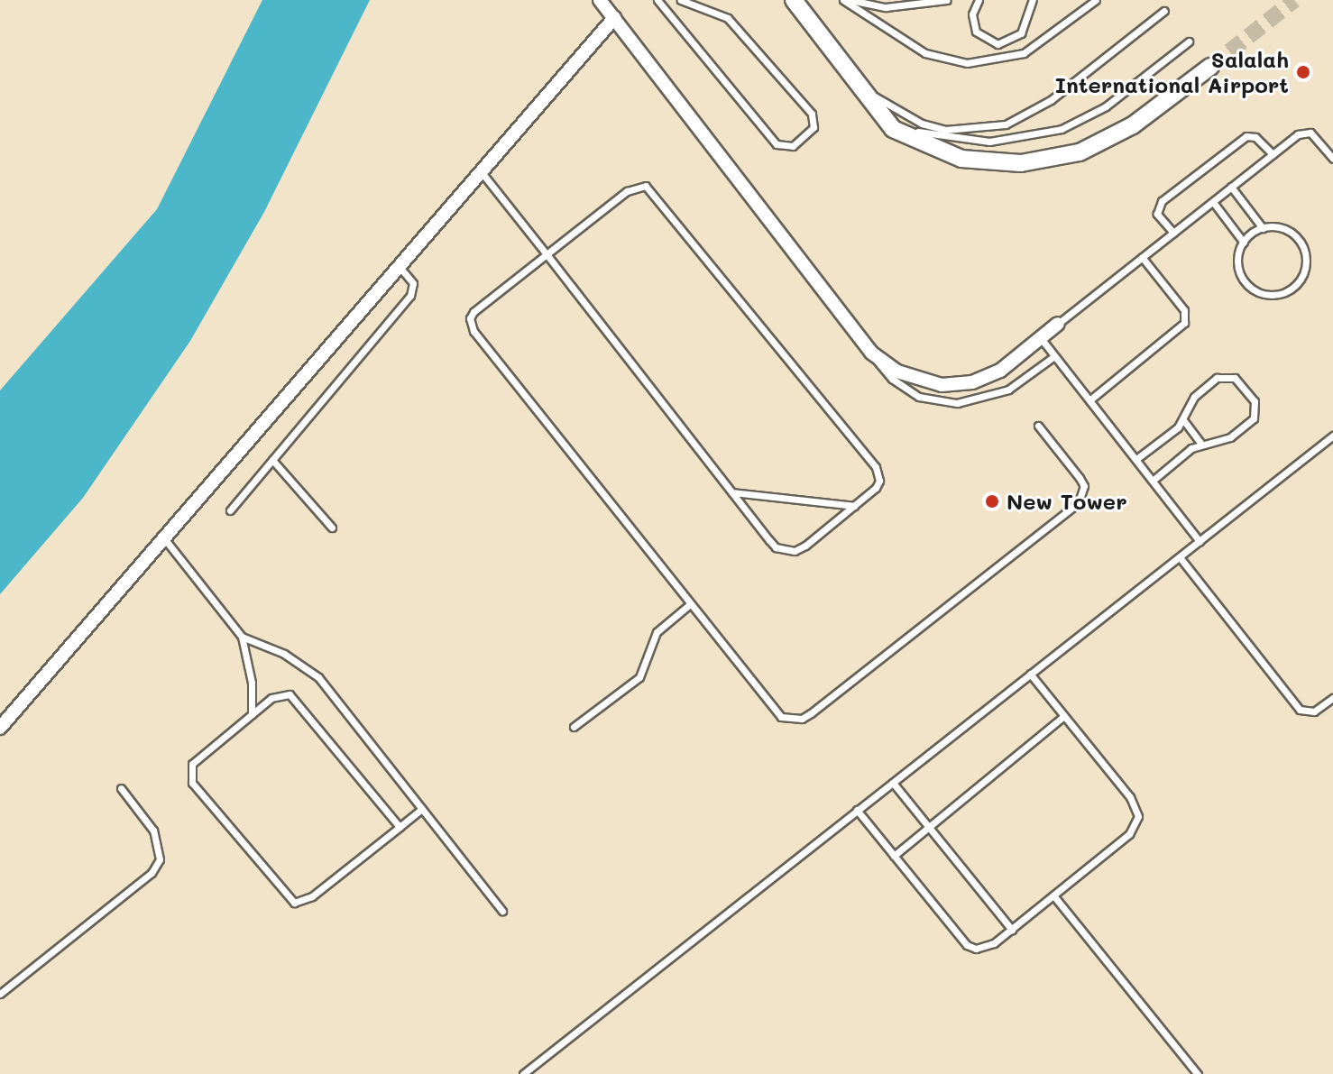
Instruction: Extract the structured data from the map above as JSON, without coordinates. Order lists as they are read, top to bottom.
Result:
{
  "places": ["Salalah International Airport", "New Tower"]
}
